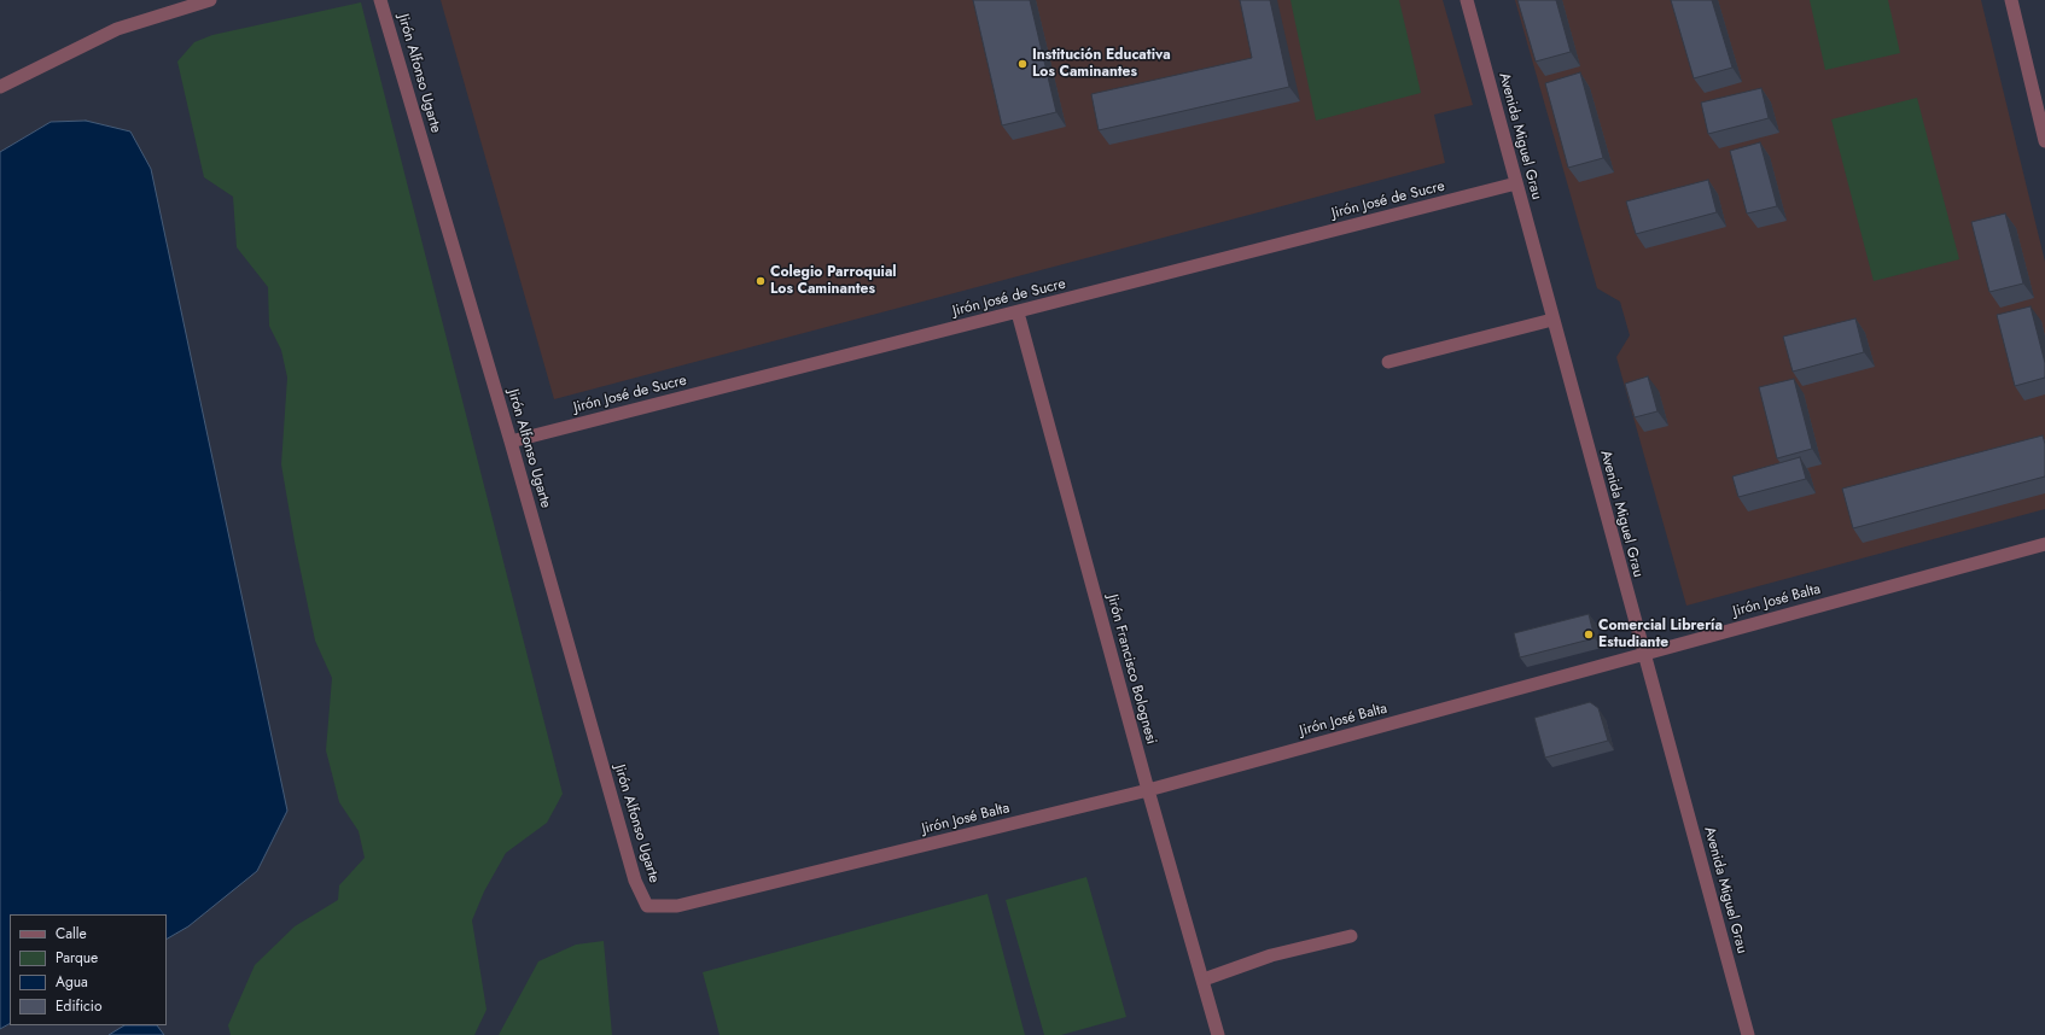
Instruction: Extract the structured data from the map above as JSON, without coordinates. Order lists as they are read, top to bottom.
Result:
{
  "streets": {
    "street": [
      "Jirón Alfonso Ugarte",
      "Avenida Miguel Grau",
      "Jirón José de Sucre",
      "Jirón José Balta",
      "Jirón Francisco Bolognesi"
    ]
  },
  "crossings": [
    ["Jirón Alfonso Ugarte", "Jirón José de Sucre"],
    ["Jirón Alfonso Ugarte", "Jirón José Balta"],
    ["Avenida Miguel Grau", "Jirón José de Sucre"],
    ["Avenida Miguel Grau", "Jirón José Balta"],
    ["Jirón José de Sucre", "Jirón Francisco Bolognesi"],
    ["Jirón José Balta", "Jirón Francisco Bolognesi"]
  ],
  "places": ["Institución Educativa Los Caminantes", "Colegio Parroquial Los Caminantes", "Comercial Librería Estudiante"],
  "legend": [
    "Calle",
    "Parque",
    "Agua",
    "Edificio"
  ]
}
